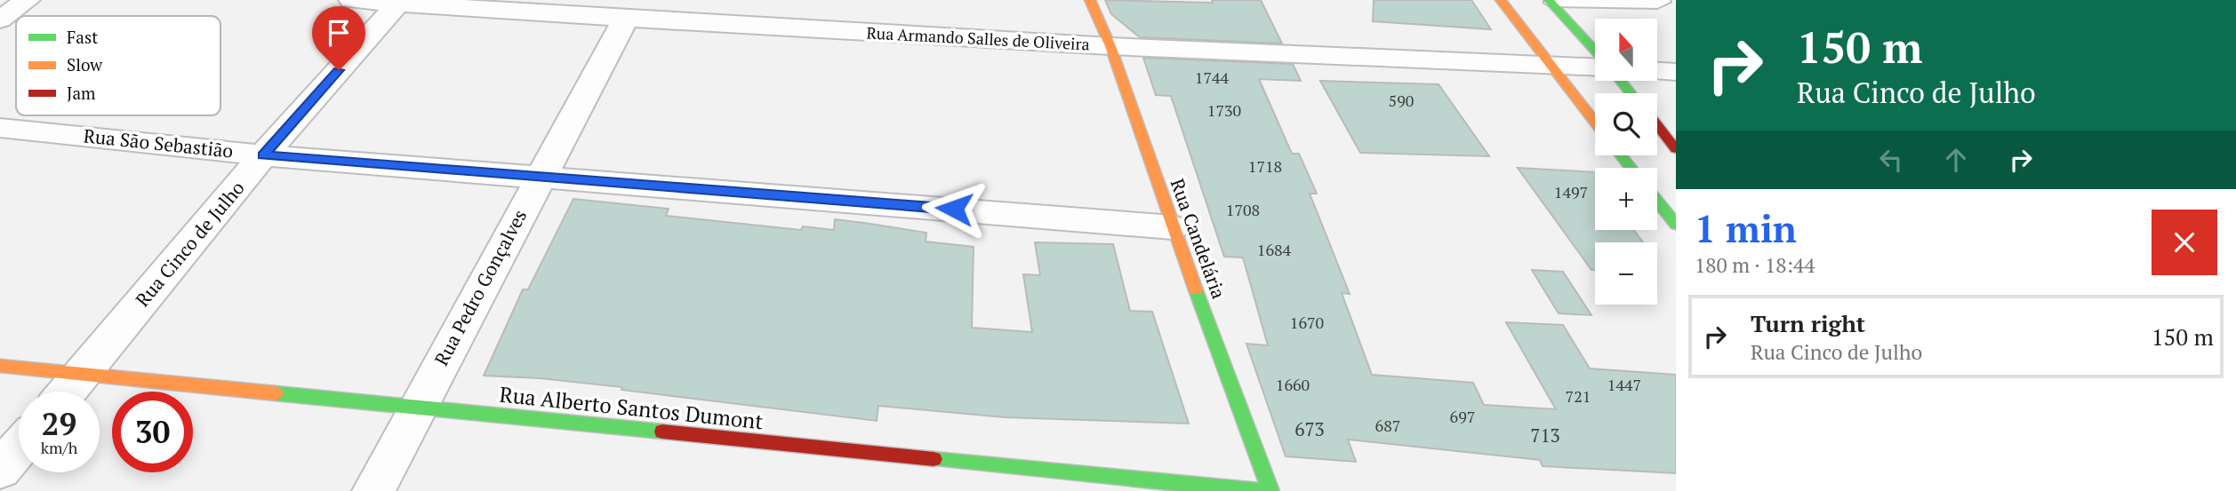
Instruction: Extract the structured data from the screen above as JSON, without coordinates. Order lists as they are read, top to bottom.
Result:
{
  "streets": {
    "street": [
      "Rua Armando Salles de Oliveira",
      "Rua São Sebastião",
      "Rua Candelária",
      "Rua Cinco de Julho",
      "Rua Pedro Gonçalves",
      "Rua Alberto Santos Dumont"
    ]
  },
  "crossings": [
    ["Rua Armando Salles de Oliveira", "Rua Candelária"],
    ["Rua Armando Salles de Oliveira", "Rua Cinco de Julho"],
    ["Rua Armando Salles de Oliveira", "Rua Pedro Gonçalves"],
    ["Rua São Sebastião", "Rua Candelária"],
    ["Rua São Sebastião", "Rua Cinco de Julho"],
    ["Rua São Sebastião", "Rua Pedro Gonçalves"],
    ["Rua Cinco de Julho", "Rua Alberto Santos Dumont"],
    ["Rua Pedro Gonçalves", "Rua Alberto Santos Dumont"]
  ],
  "house_numbers": [
    "1744",
    "590",
    "1730",
    "1718",
    "1497",
    "1708",
    "1684",
    "1670",
    "1660",
    "1447",
    "721",
    "697",
    "687",
    "673",
    "713"
  ],
  "legend": ["Fast", "Slow", "Jam"],
  "north": "top",
  "page": {
    "turn": ["150 m", "Rua Cinco de Julho"],
    "map_buttons": ["+", "−"],
    "heading": ["1 min", "180 m · 18:44"],
    "list": [
      {
        "name": "Turn right",
        "note": "Rua Cinco de Julho",
        "value": "150 m"
      }
    ],
    "speed": "29 km/h",
    "limit": "30"
  }
}
